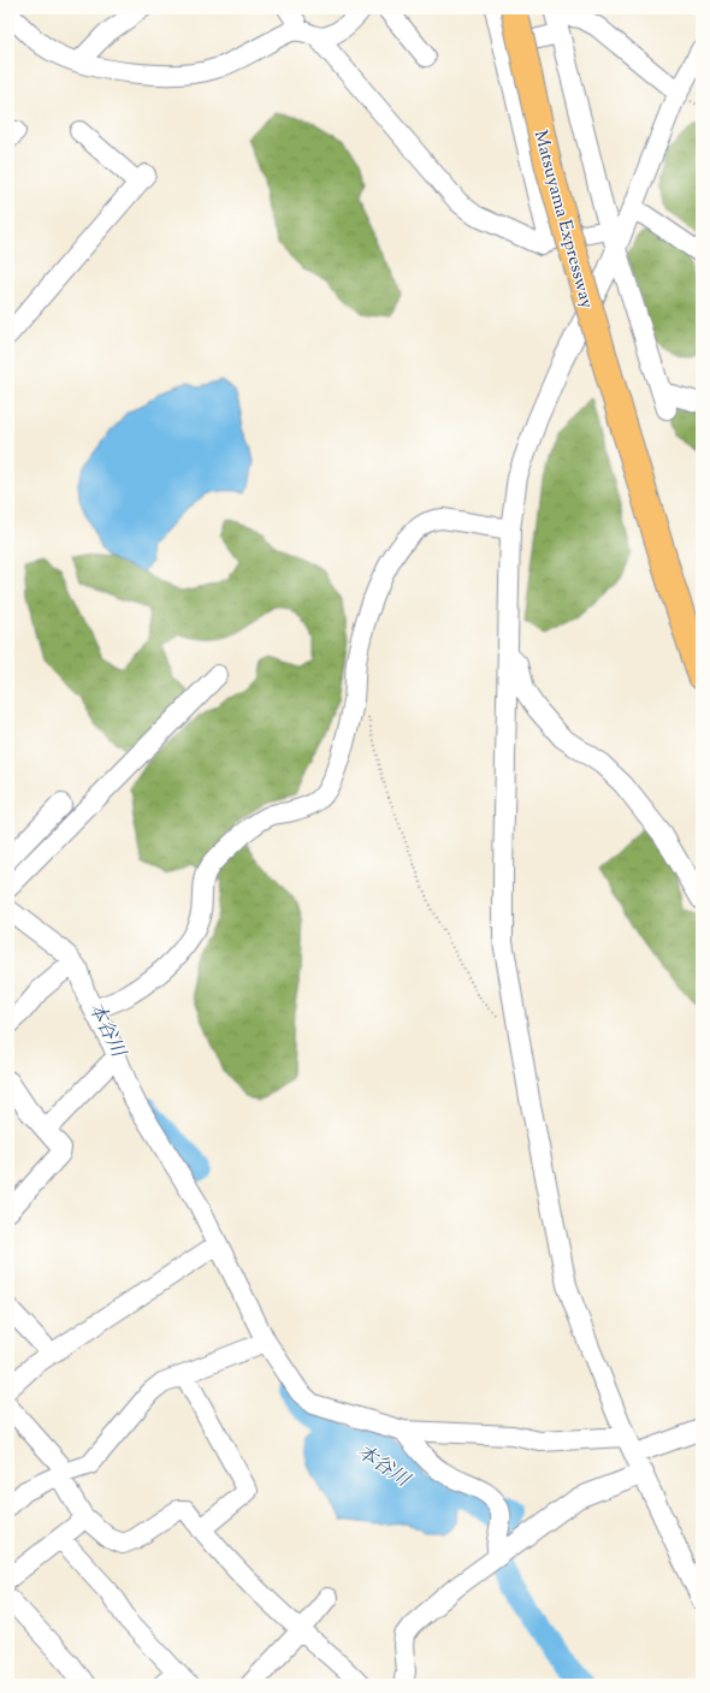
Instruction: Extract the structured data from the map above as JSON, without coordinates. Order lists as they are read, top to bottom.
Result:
{
  "streets": {
    "highway": ["Matsuyama Expressway"]
  },
  "water": ["本谷川"]
}
